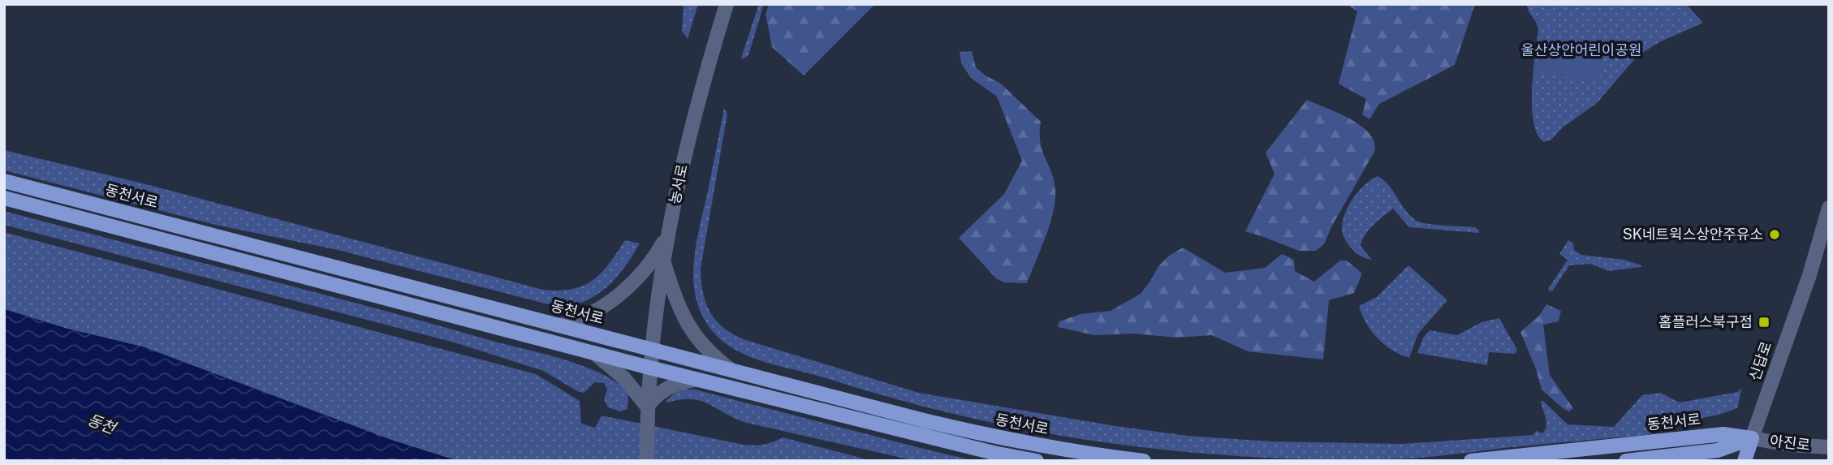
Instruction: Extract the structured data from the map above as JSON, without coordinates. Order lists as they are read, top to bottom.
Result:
{
  "streets": {
    "main road": ["동천서로", "신답로"],
    "street": ["농서로", "아진로"]
  },
  "crossings": [
    ["농서로", "동천서로"],
    ["동천서로", "신답로"],
    ["동천서로", "아진로"],
    ["신답로", "아진로"]
  ],
  "water": ["동천"],
  "parks": ["울산상안어린이공원"],
  "places": {
    "other": ["SK네트윅스상안주유소"],
    "transit": ["홈플러스북구점"]
  }
}
